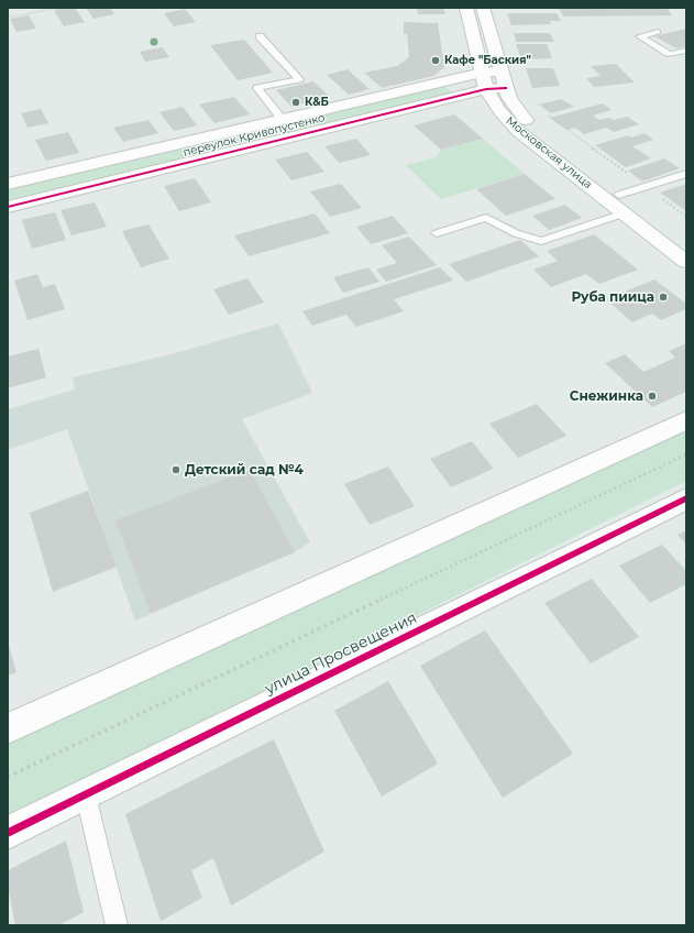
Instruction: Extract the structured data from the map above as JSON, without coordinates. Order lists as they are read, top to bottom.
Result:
{
  "streets": {
    "street": ["переулок Кривопустенко", "Московская улица", "улица Просвещения"]
  },
  "crossings": [
    ["переулок Кривопустенко", "Московская улица"]
  ],
  "places": [
    "Кафе \"Баския\"",
    "К&Б",
    "Руба пиица",
    "Снежинка",
    "Детский сад №4"
  ]
}
